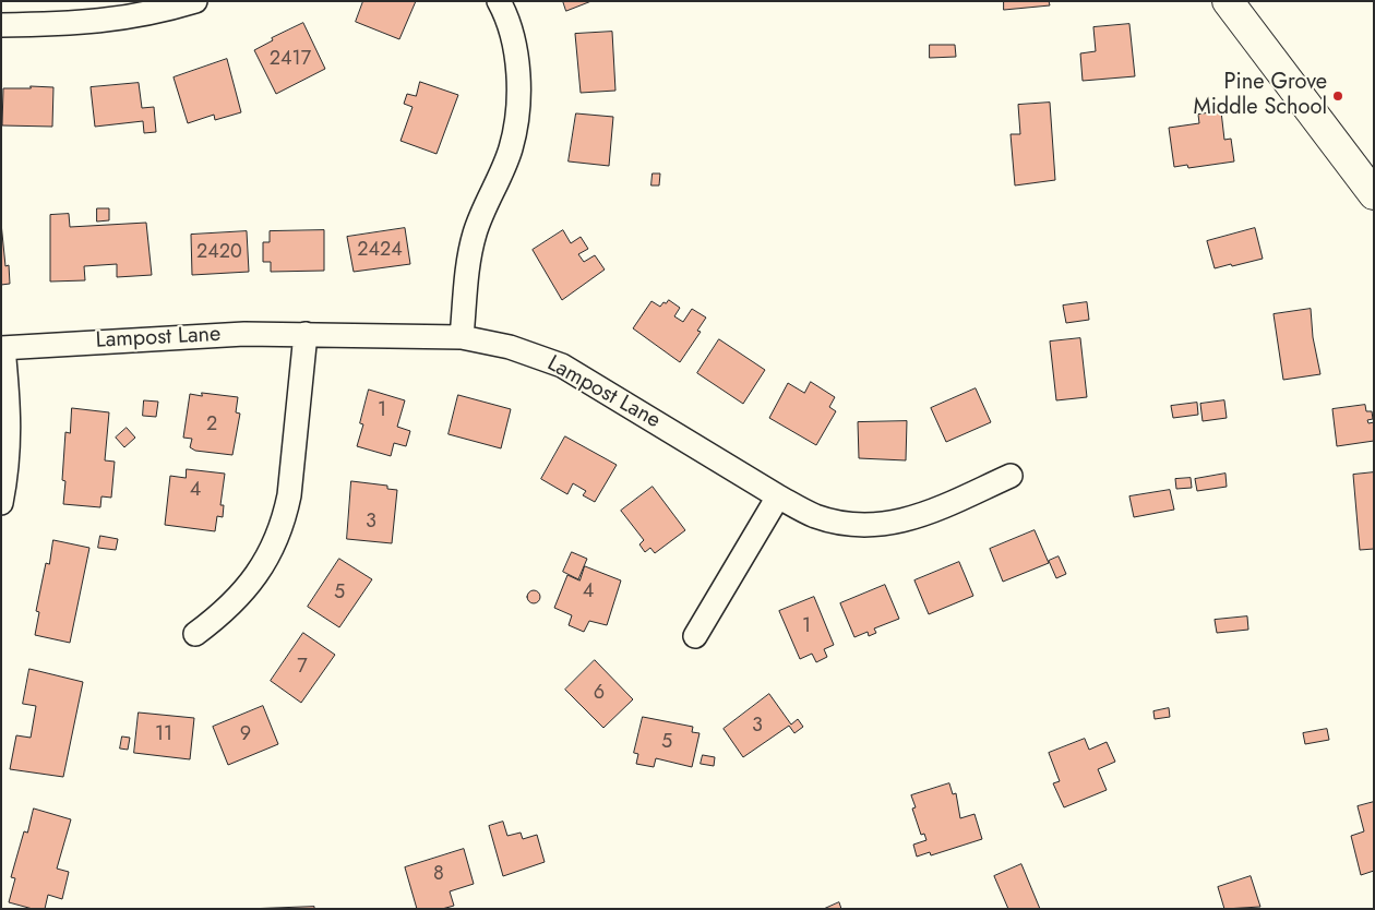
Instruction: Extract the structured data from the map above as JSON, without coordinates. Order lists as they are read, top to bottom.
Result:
{
  "streets": {
    "street": ["Lampost Lane"]
  },
  "places": ["Pine Grove Middle School"],
  "house_numbers": [
    "2417",
    "2424",
    "2420",
    "1",
    "2",
    "4",
    "3",
    "4",
    "5",
    "1",
    "7",
    "6",
    "3",
    "11",
    "9",
    "5",
    "8"
  ]
}
